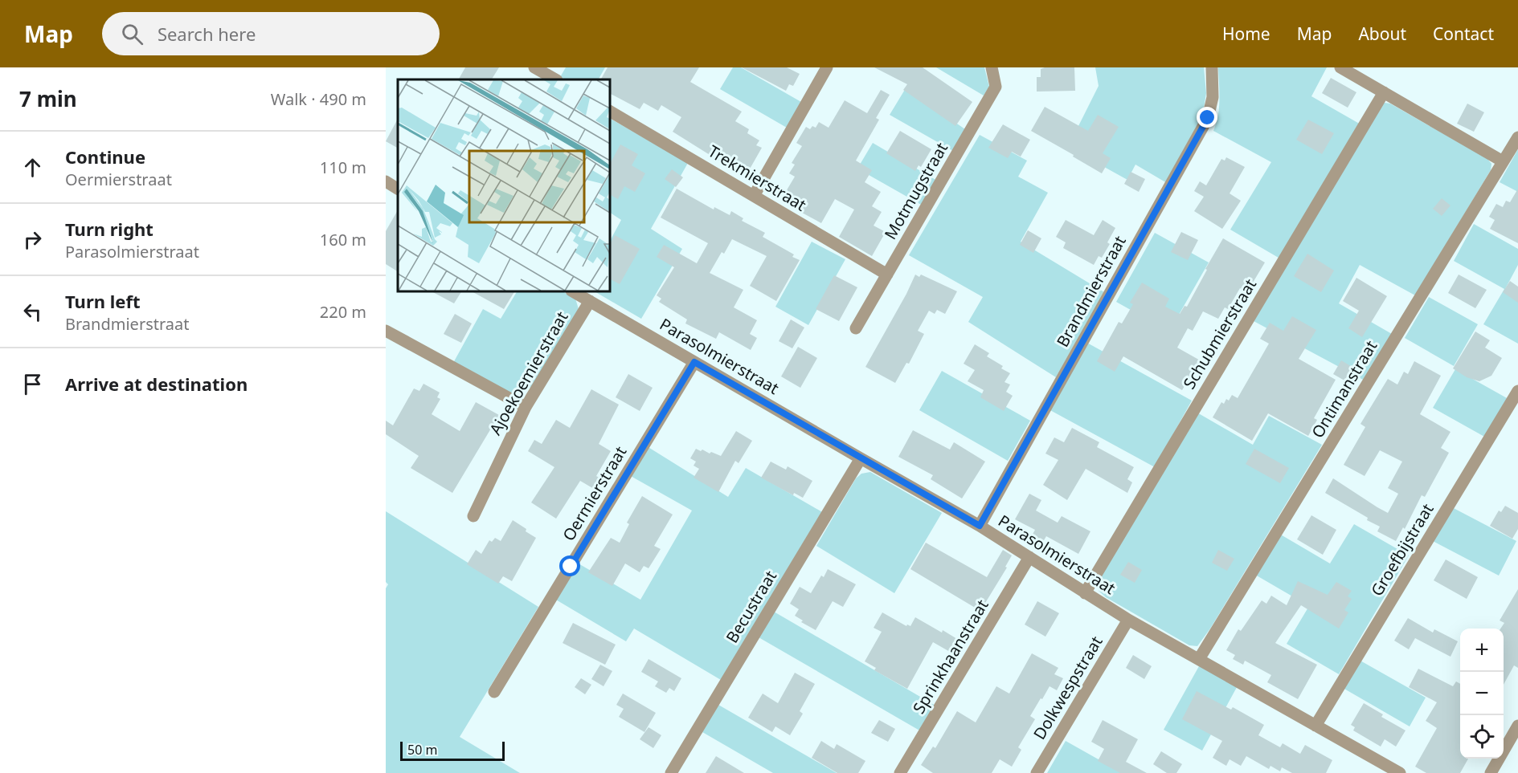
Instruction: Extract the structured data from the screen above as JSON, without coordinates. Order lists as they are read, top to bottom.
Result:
{
  "streets": {
    "street": [
      "Trekmierstraat",
      "Motmugstraat",
      "Brandmierstraat",
      "Schubmierstraat",
      "Parasolmierstraat",
      "Ajoekoemierstraat",
      "Ontimanstraat",
      "Oermierstraat",
      "Groefbijstraat",
      "Becustraat",
      "Sprinkhaanstraat",
      "Dolkwespstraat"
    ]
  },
  "crossings": [
    ["Trekmierstraat", "Motmugstraat"],
    ["Brandmierstraat", "Parasolmierstraat"],
    ["Schubmierstraat", "Parasolmierstraat"],
    ["Parasolmierstraat", "Ajoekoemierstraat"],
    ["Parasolmierstraat", "Ontimanstraat"],
    ["Parasolmierstraat", "Oermierstraat"],
    ["Parasolmierstraat", "Groefbijstraat"],
    ["Parasolmierstraat", "Becustraat"],
    ["Parasolmierstraat", "Sprinkhaanstraat"],
    ["Parasolmierstraat", "Dolkwespstraat"]
  ],
  "scale_bar": "50 m",
  "page": {
    "header": "Map",
    "search": "Search here",
    "nav": [
      "Home",
      "Map",
      "About",
      "Contact"
    ],
    "heading": ["7 min", "Walk · 490 m"],
    "list": [
      ["Continue", "Oermierstraat", "110 m"],
      ["Turn right", "Parasolmierstraat", "160 m"],
      ["Turn left", "Brandmierstraat", "220 m"],
      "Arrive at destination"
    ],
    "map_buttons": ["+", "−"],
    "scale": "50 m"
  }
}
